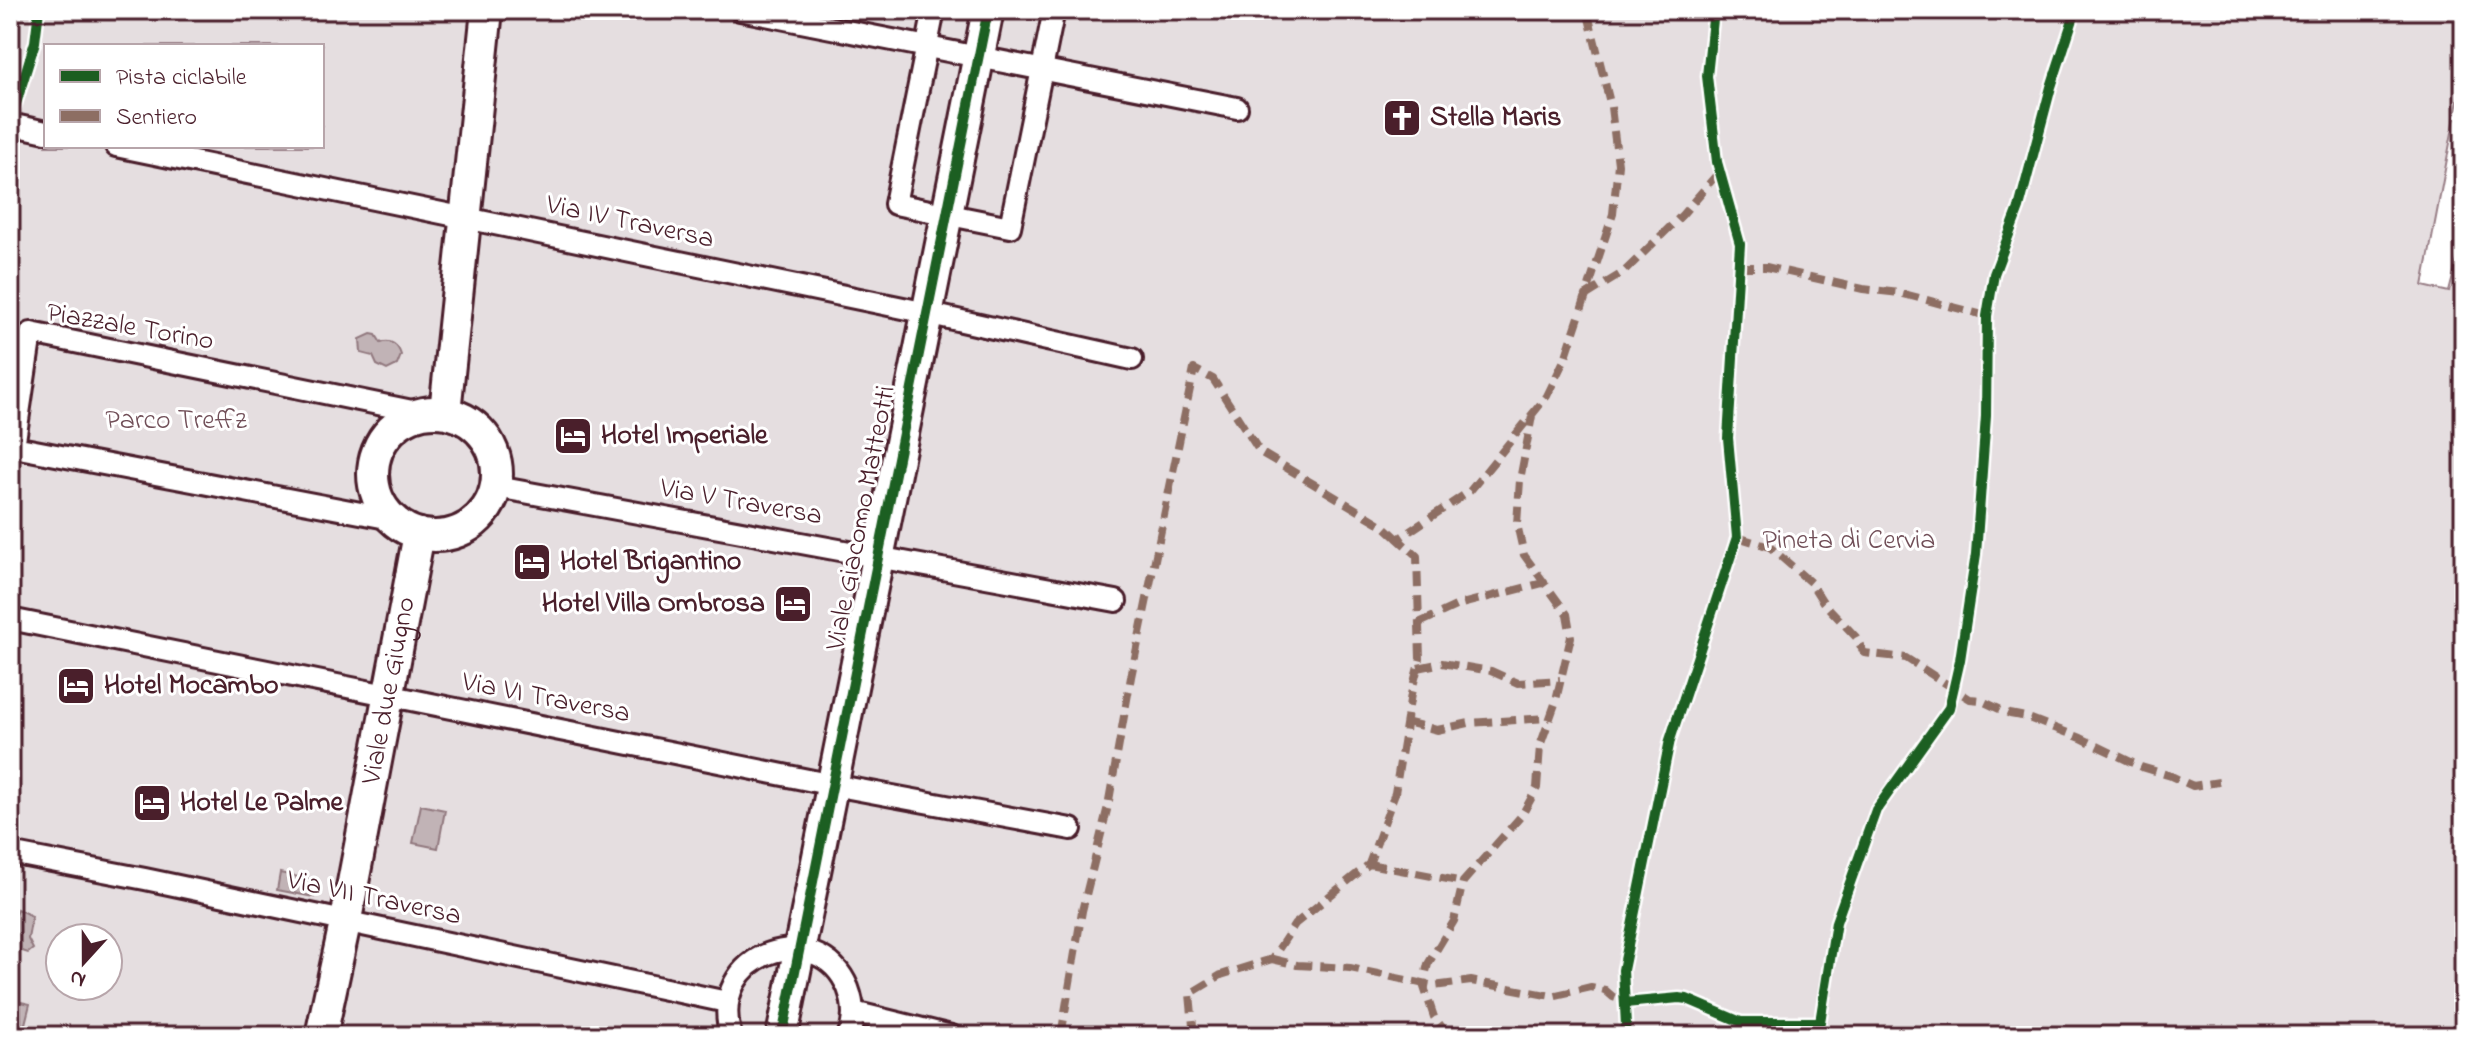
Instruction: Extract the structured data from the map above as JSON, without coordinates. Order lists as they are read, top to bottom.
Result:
{
  "streets": {
    "street": [
      "Via IV Traversa",
      "Piazzale Torino",
      "Via V Traversa",
      "Viale Giacomo Matteotti",
      "Viale due Giugno",
      "Via VI Traversa",
      "Via VII Traversa"
    ]
  },
  "crossings": [
    ["Via IV Traversa", "Viale Giacomo Matteotti"],
    ["Piazzale Torino", "Via V Traversa"],
    ["Piazzale Torino", "Viale due Giugno"],
    ["Via V Traversa", "Viale Giacomo Matteotti"],
    ["Via V Traversa", "Viale due Giugno"],
    ["Viale Giacomo Matteotti", "Via VI Traversa"],
    ["Viale due Giugno", "Via VI Traversa"],
    ["Viale due Giugno", "Via VII Traversa"]
  ],
  "parks": ["Parco Treffz", "Pineta di Cervia"],
  "places": {
    "church": ["Stella Maris"],
    "hotel": [
      "Hotel Imperiale",
      "Hotel Brigantino",
      "Hotel Villa Ombrosa",
      "Hotel Mocambo",
      "Hotel Le Palme"
    ]
  },
  "legend": ["Pista ciclabile", "Sentiero"],
  "north": "bottom"
}
